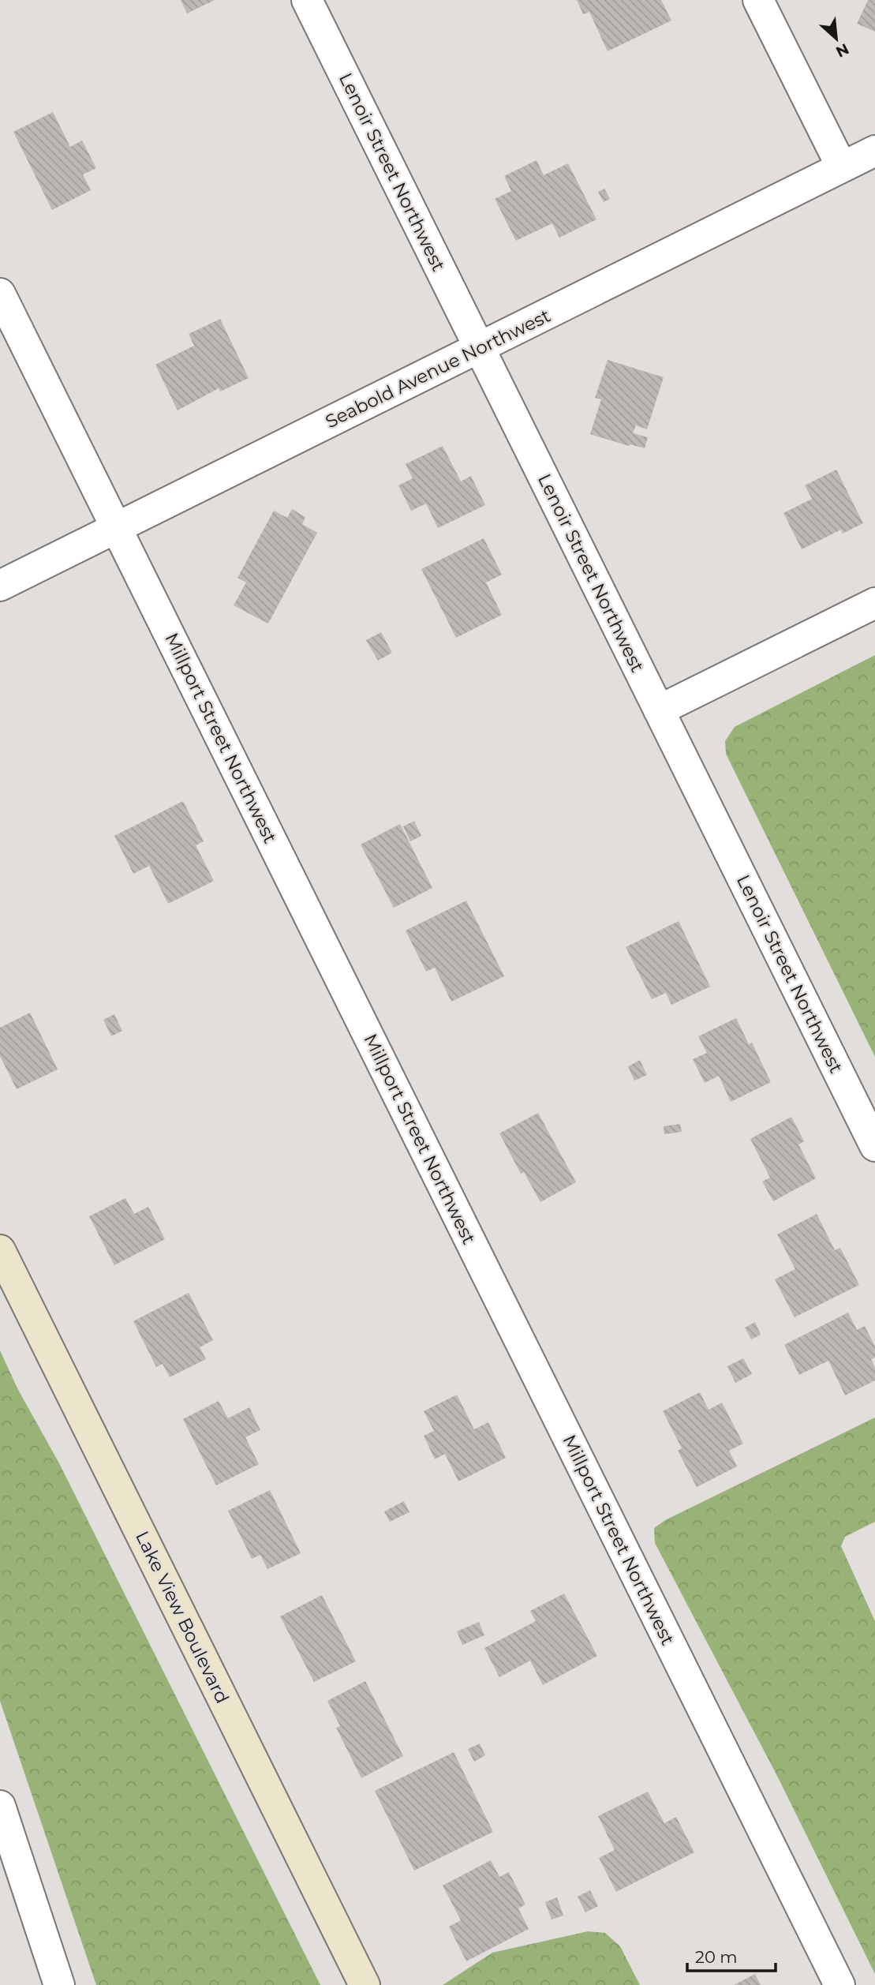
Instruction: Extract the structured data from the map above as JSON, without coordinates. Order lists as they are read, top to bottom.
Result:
{
  "streets": {
    "street": [
      "Lenoir Street Northwest",
      "Seabold Avenue Northwest",
      "Millport Street Northwest",
      "Lake View Boulevard"
    ]
  },
  "crossings": [
    ["Lenoir Street Northwest", "Seabold Avenue Northwest"],
    ["Seabold Avenue Northwest", "Millport Street Northwest"]
  ],
  "scale_bar": "20 m",
  "north": "bottom right"
}
